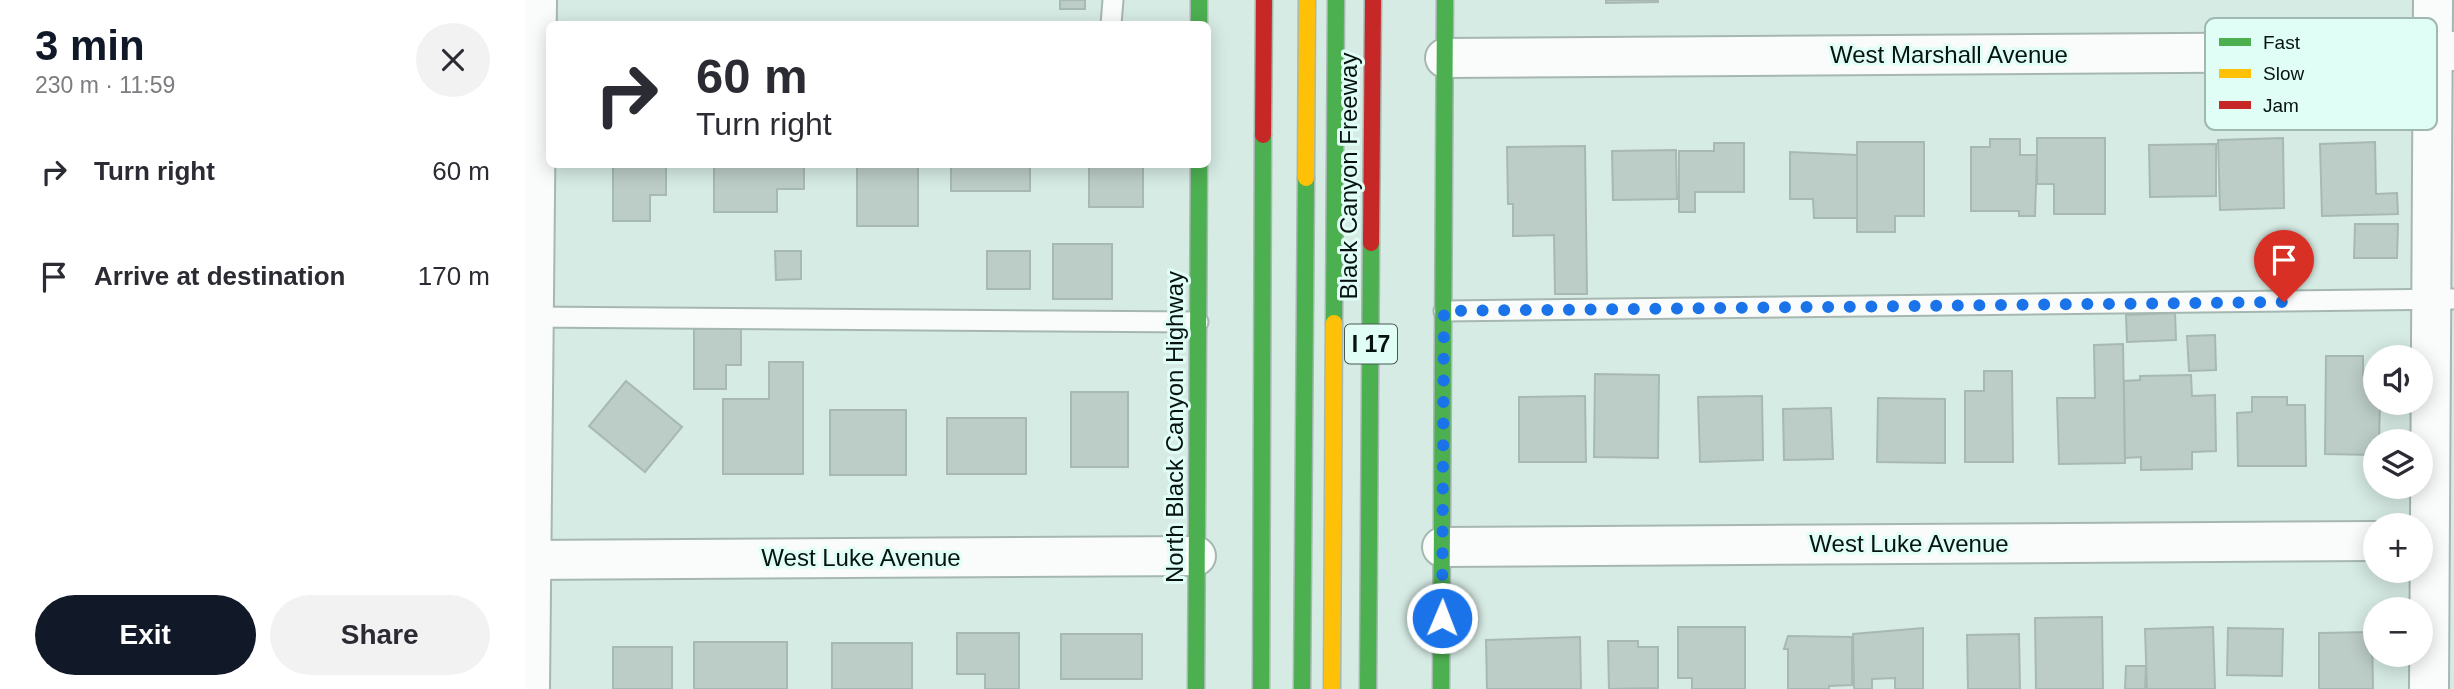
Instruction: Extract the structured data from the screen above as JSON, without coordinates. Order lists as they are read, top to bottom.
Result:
{
  "streets": {
    "main road": ["Black Canyon Freeway", "I 17", "North Black Canyon Highway"],
    "street": ["West Marshall Avenue", "West Luke Avenue"]
  },
  "crossings": [
    ["North Black Canyon Highway", "West Luke Avenue"]
  ],
  "legend": ["Fast", "Slow", "Jam"],
  "page": {
    "heading": ["3 min", "230 m · 11:59"],
    "turn": ["60 m", "Turn right"],
    "list": [
      {
        "name": "Turn right",
        "value": "60 m"
      },
      {
        "name": "Arrive at destination",
        "value": "170 m"
      }
    ],
    "map_buttons": ["+", "−"],
    "buttons": ["Exit", "Share"]
  }
}
